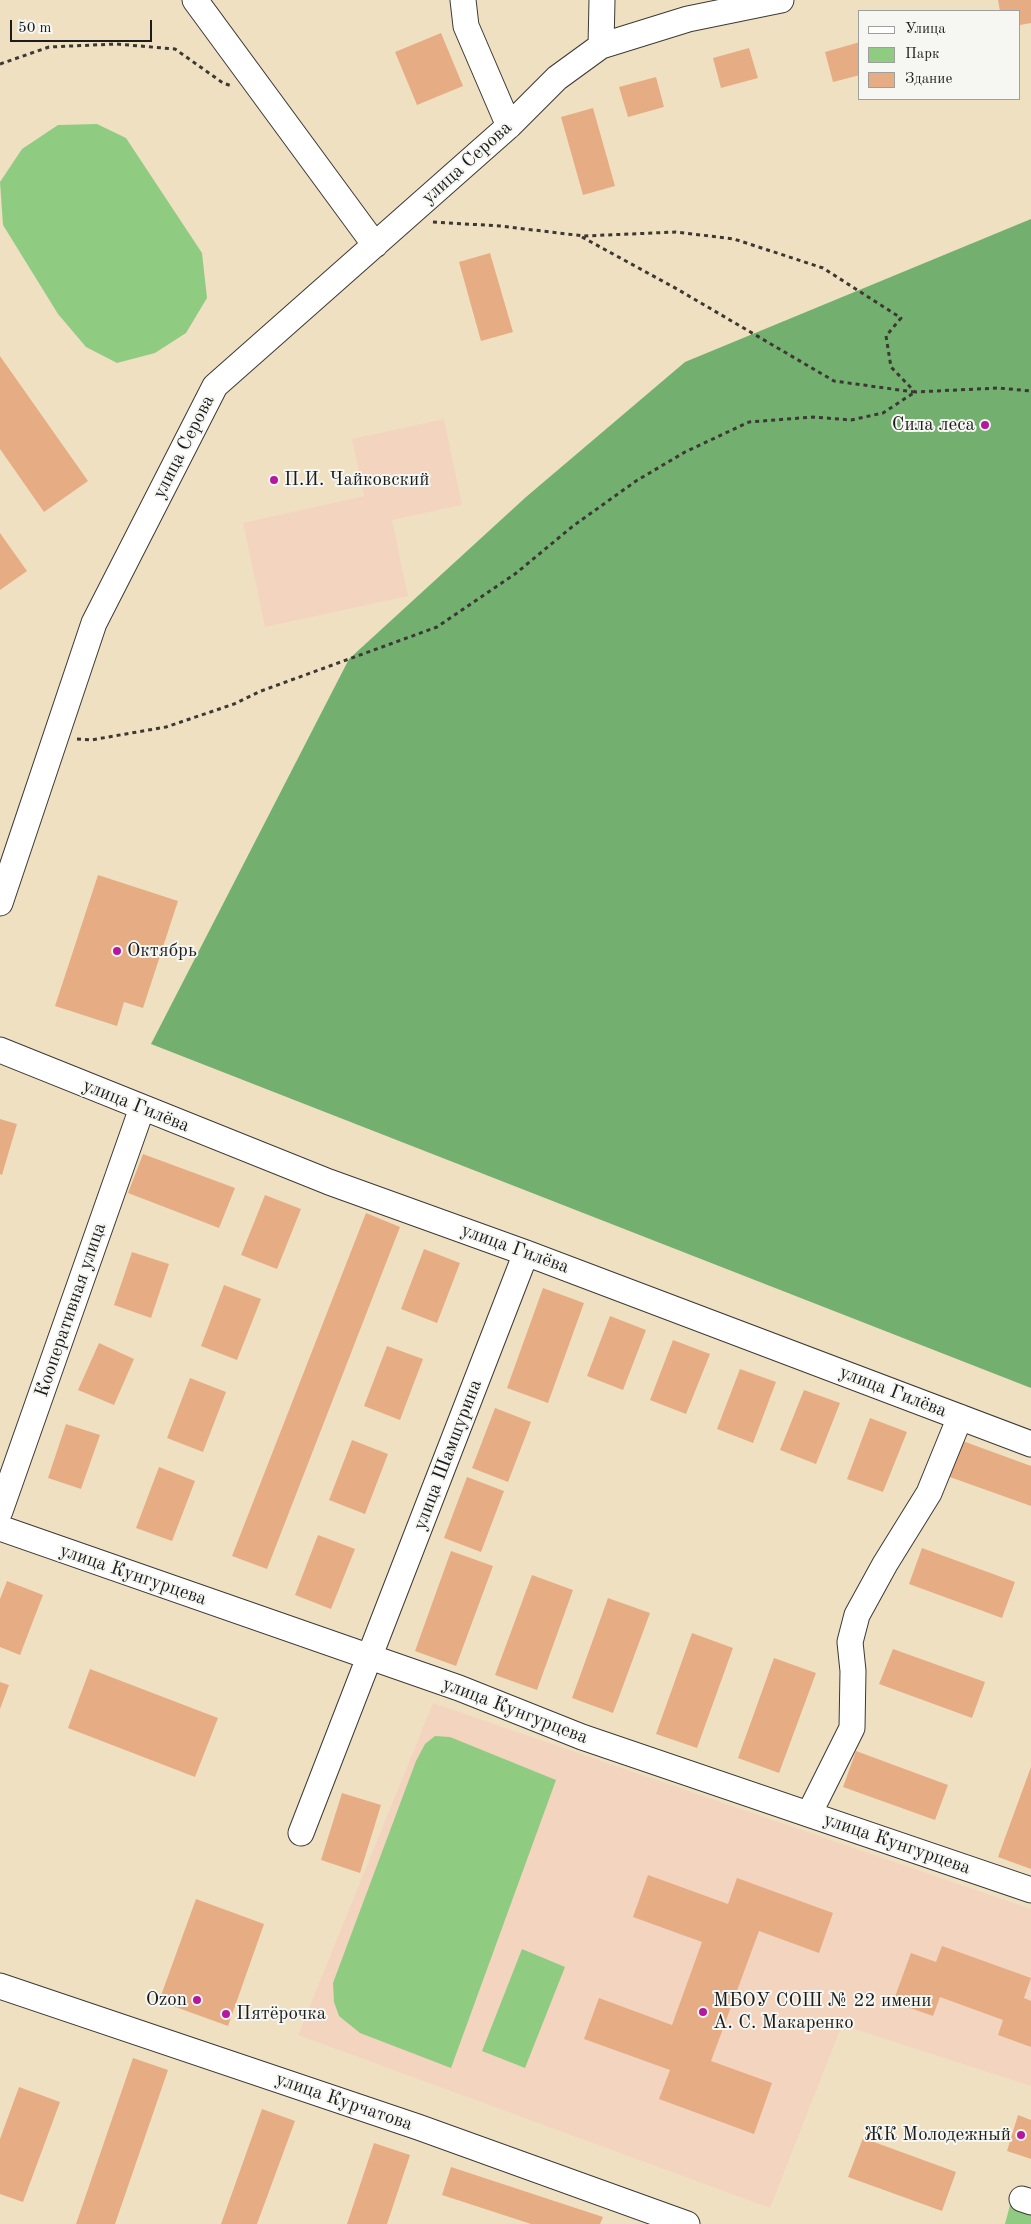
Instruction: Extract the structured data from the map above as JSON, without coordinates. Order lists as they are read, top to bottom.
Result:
{
  "streets": {
    "street": [
      "улица Серова",
      "улица Гилёва",
      "Кооперативная улица",
      "улица Шамшурина",
      "улица Кунгурцева",
      "улица Курчатова"
    ]
  },
  "crossings": [
    ["улица Гилёва", "Кооперативная улица"],
    ["улица Гилёва", "улица Шамшурина"],
    ["улица Шамшурина", "улица Кунгурцева"]
  ],
  "places": [
    "Сила леса",
    "П.И. Чайковский",
    "Октябрь",
    "Ozon",
    "МБОУ СОШ № 22 имени А. С. Макаренко",
    "Пятёрочка",
    "ЖК Молодежный"
  ],
  "legend": ["Улица", "Парк", "Здание"],
  "scale_bar": "50 m"
}
